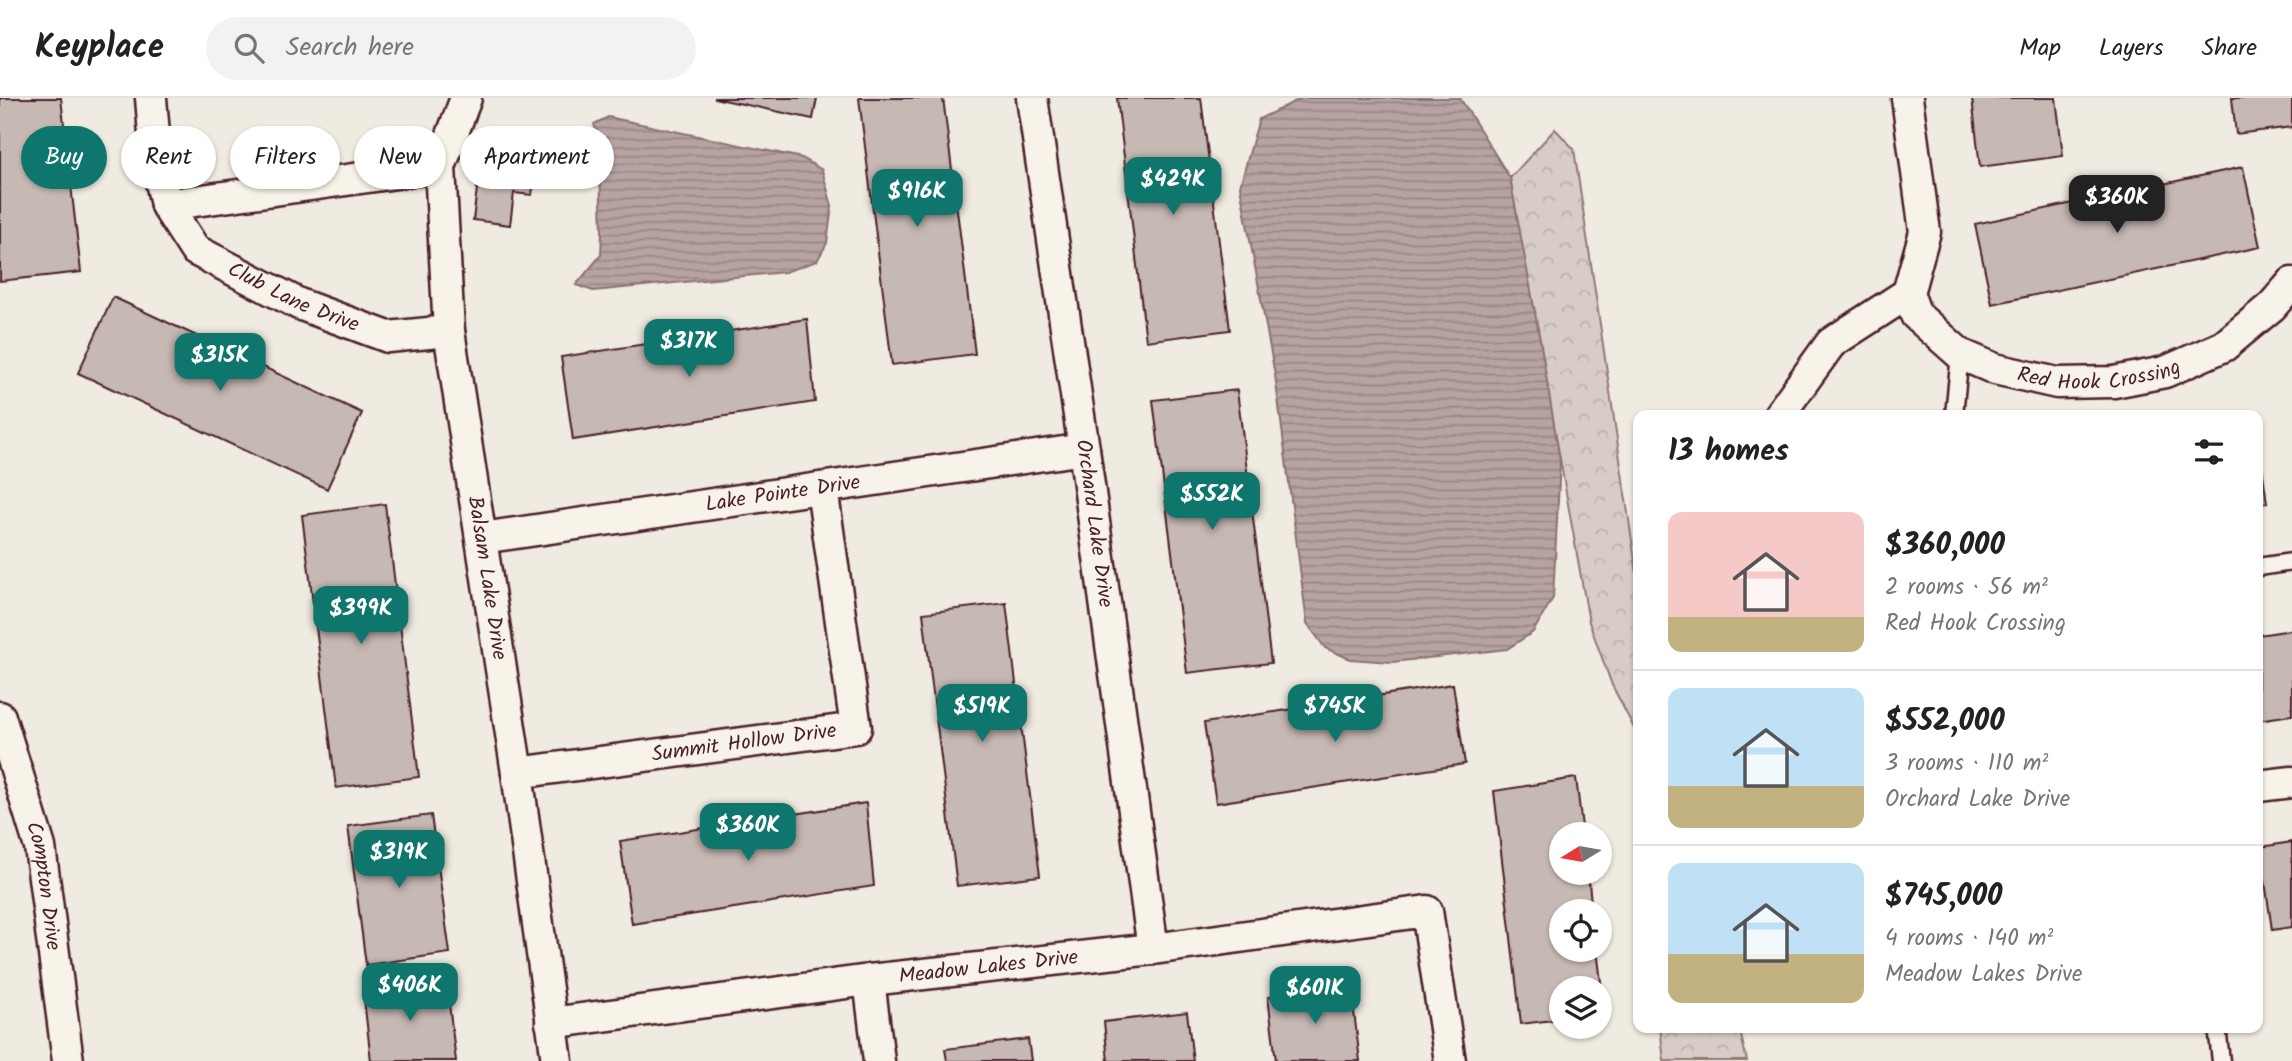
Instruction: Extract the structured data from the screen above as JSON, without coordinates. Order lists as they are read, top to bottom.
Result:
{
  "streets": {
    "street": [
      "Club Lane Drive",
      "Red Hook Crossing",
      "Lake Pointe Drive",
      "Orchard Lake Drive",
      "Balsam Lake Drive",
      "Summit Hollow Drive",
      "Compton Drive",
      "Meadow Lakes Drive"
    ]
  },
  "crossings": [
    ["Club Lane Drive", "Balsam Lake Drive"],
    ["Lake Pointe Drive", "Orchard Lake Drive"],
    ["Lake Pointe Drive", "Balsam Lake Drive"],
    ["Lake Pointe Drive", "Summit Hollow Drive"],
    ["Orchard Lake Drive", "Meadow Lakes Drive"],
    ["Balsam Lake Drive", "Summit Hollow Drive"],
    ["Balsam Lake Drive", "Meadow Lakes Drive"]
  ],
  "north": "left",
  "page": {
    "header": "Keyplace",
    "search": "Search here",
    "nav": ["Map", "Layers", "Share"],
    "chip": [
      "Buy",
      "Rent",
      "Filters",
      "New",
      "Apartment"
    ],
    "price": [
      "$429K",
      "$916K",
      "$360K",
      "$317K",
      "$315K",
      "$552K",
      "$399K",
      "$519K",
      "$745K",
      "$360K",
      "$319K",
      "$406K",
      "$601K"
    ],
    "heading": "13 homes",
    "list": [
      {
        "name": "$360,000",
        "note": "2 rooms · 56 m² · Red Hook Crossing"
      },
      {
        "name": "$552,000",
        "note": "3 rooms · 110 m² · Orchard Lake Drive"
      },
      {
        "name": "$745,000",
        "note": "4 rooms · 140 m² · Meadow Lakes Drive"
      }
    ]
  }
}
